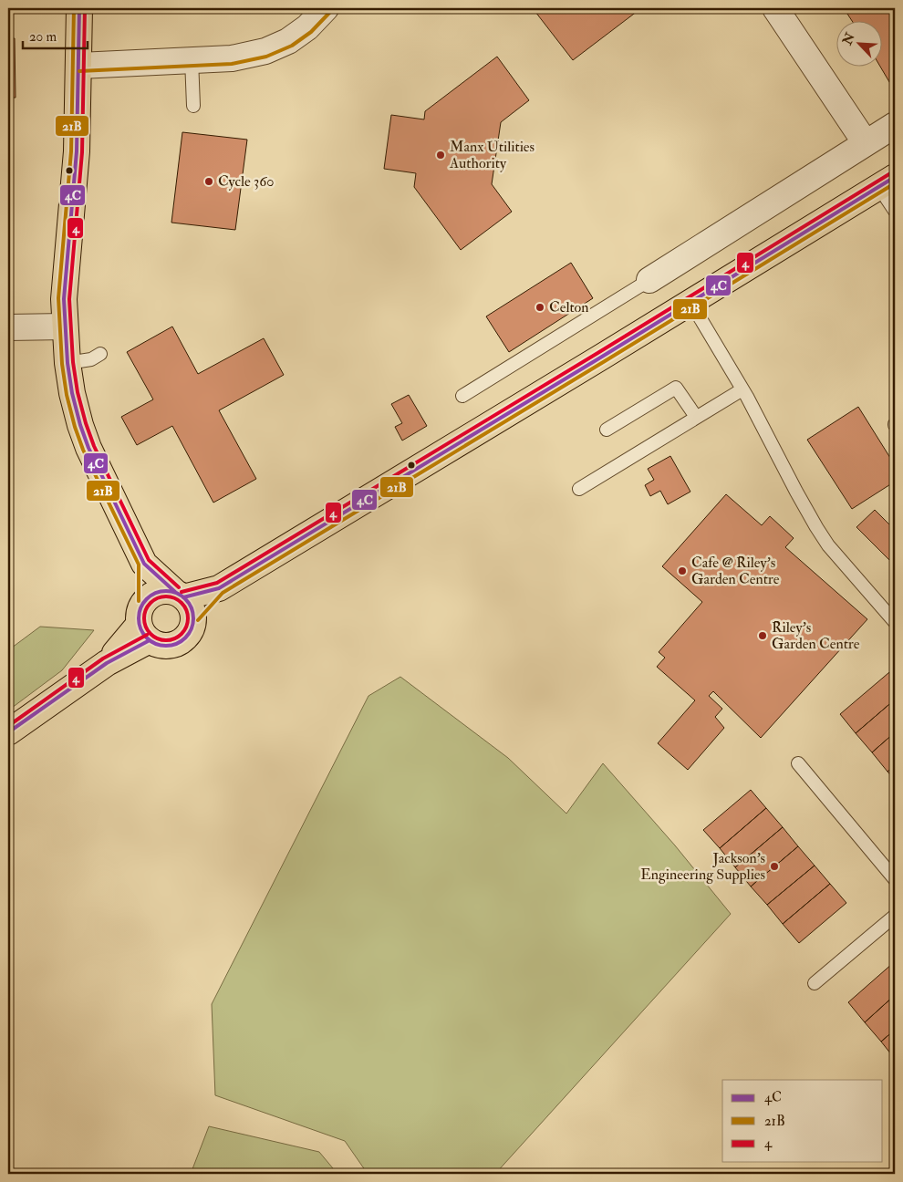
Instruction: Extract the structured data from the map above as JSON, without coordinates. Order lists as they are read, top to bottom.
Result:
{
  "places": [
    "Manx Utilities Authority",
    "Cycle 360",
    "Celton",
    "Cafe @ Riley's Garden Centre",
    "Riley's Garden Centre",
    "Jackson's Engineering Supplies"
  ],
  "lines": ["transit line 4C", "transit line 21B", "transit line 4"],
  "legend": ["4C", "21B", "4"],
  "scale_bar": "20 m",
  "north": "top left"
}
